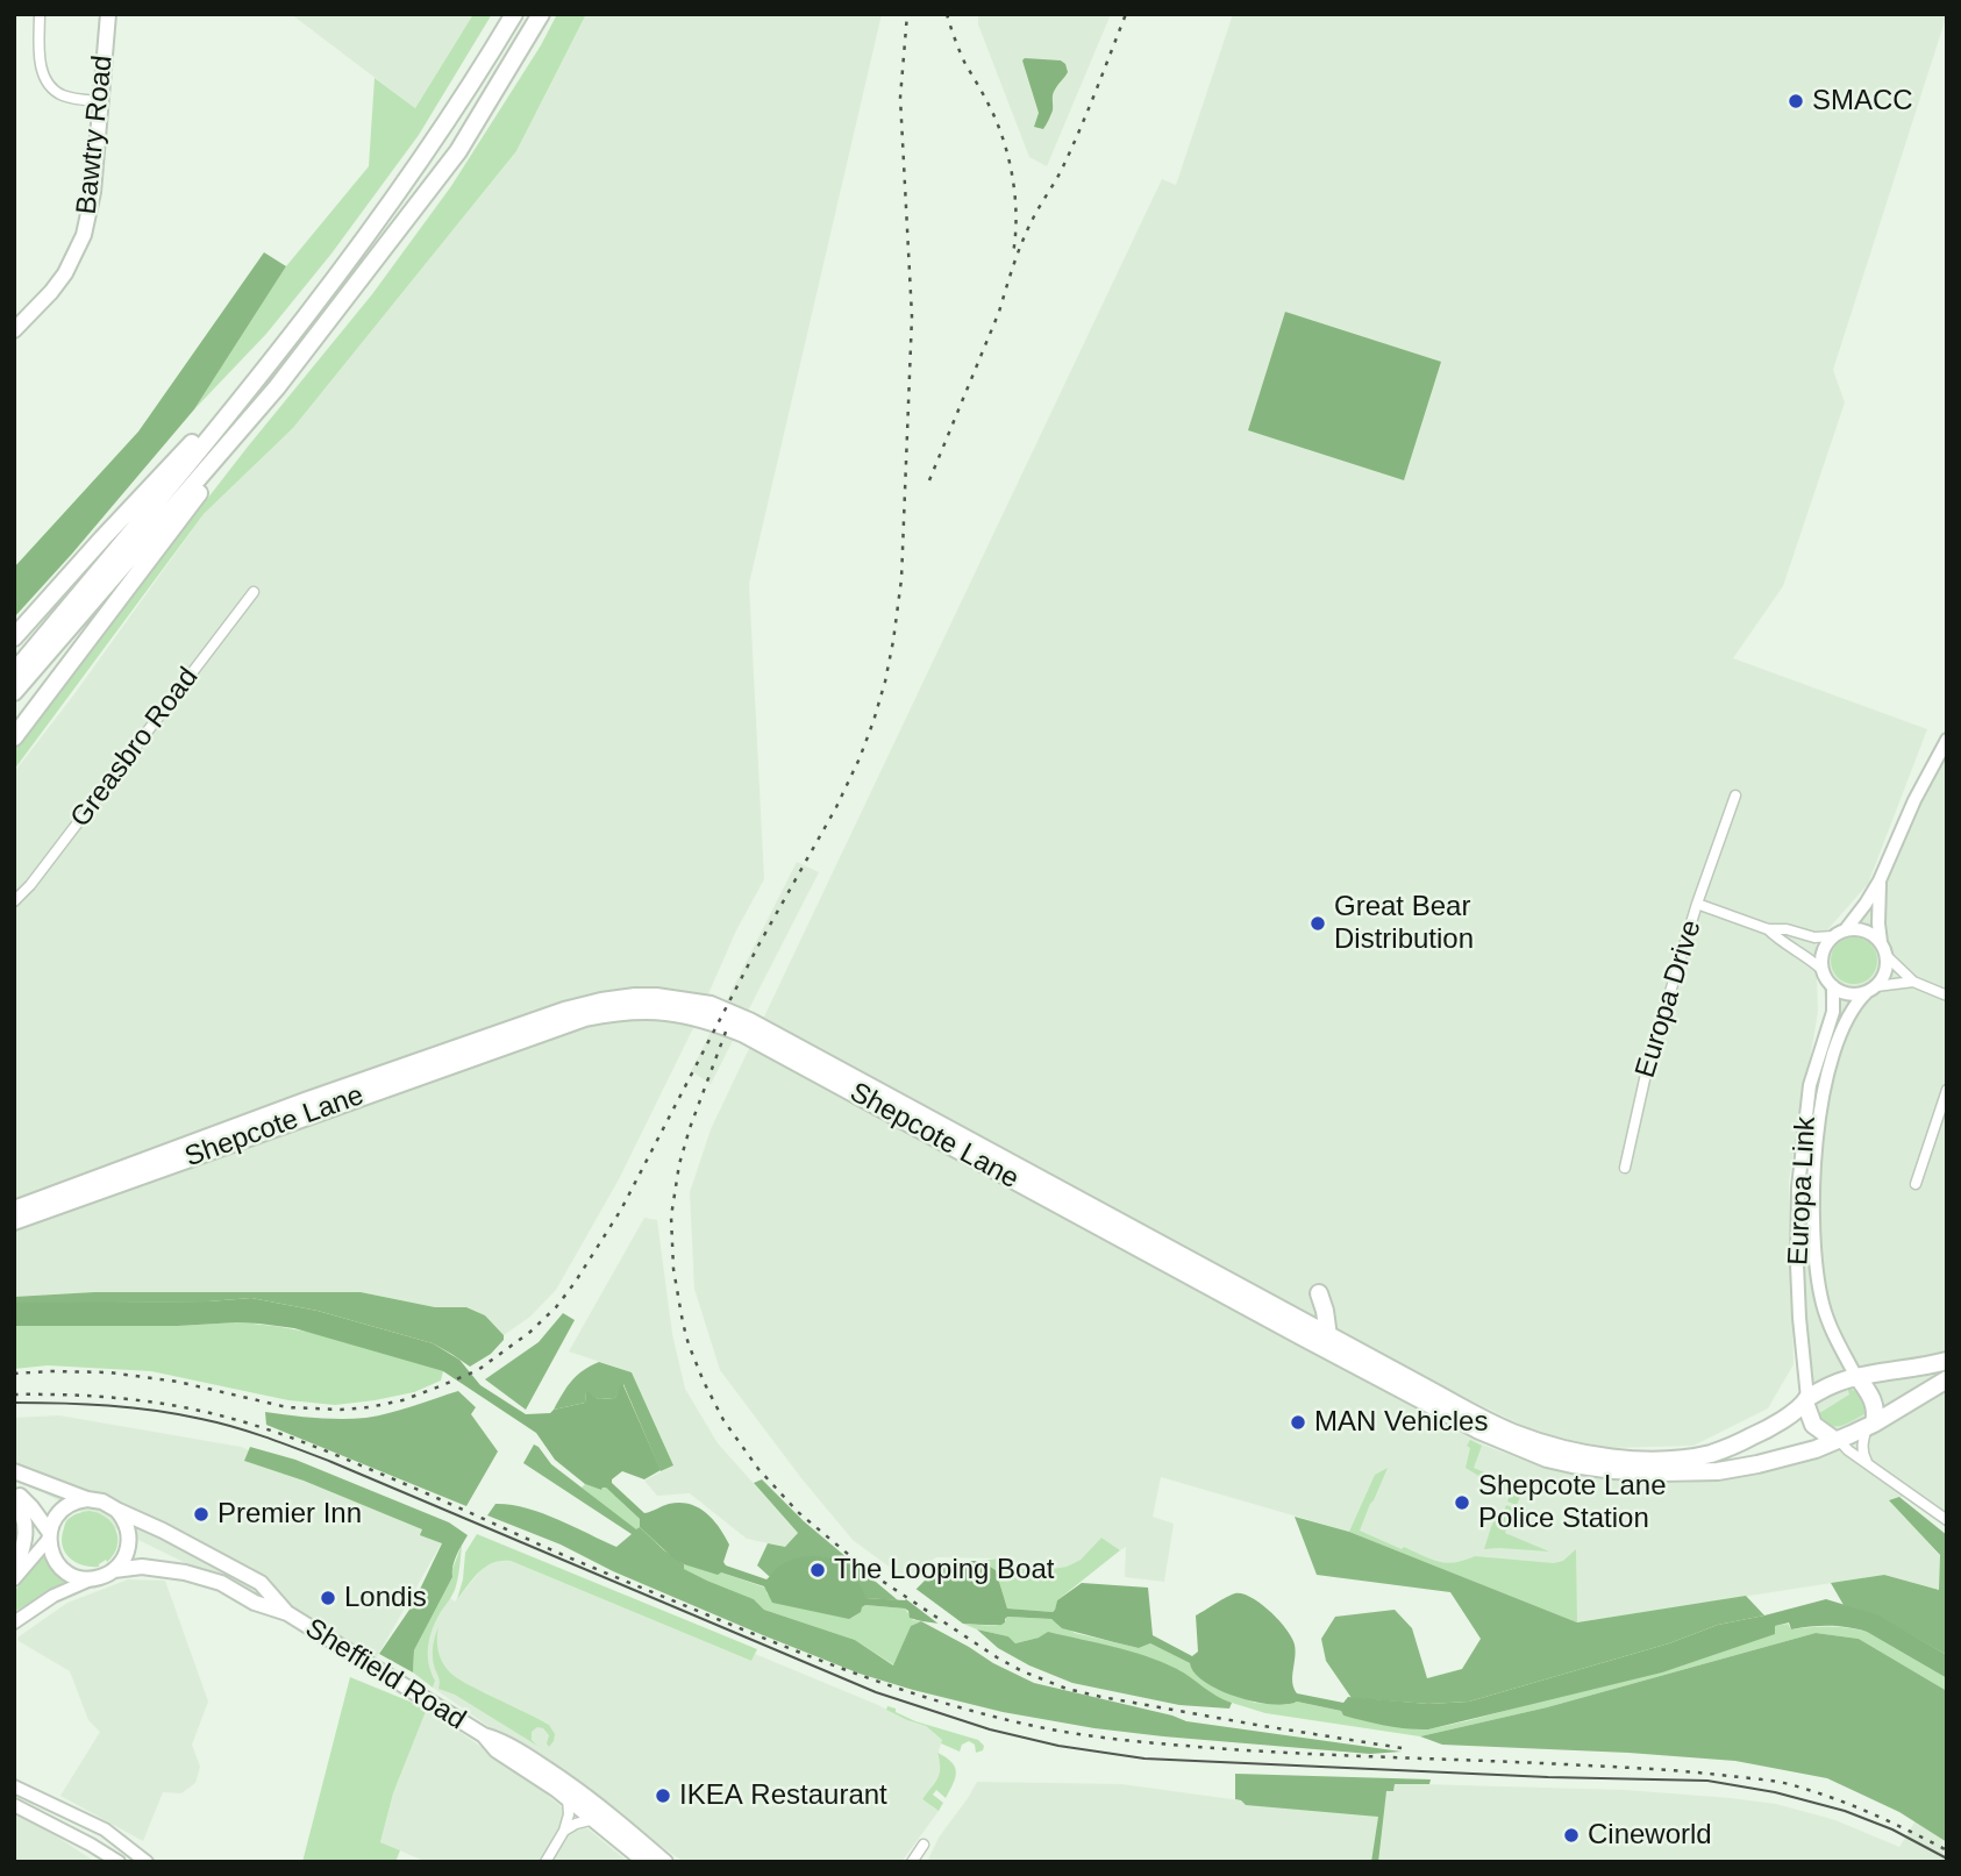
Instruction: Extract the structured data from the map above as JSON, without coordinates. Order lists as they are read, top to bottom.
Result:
{
  "streets": {
    "highway": ["Shepcote Lane"],
    "main road": ["Bawtry Road", "Sheffield Road"],
    "street": ["Greasbro Road", "Europa Drive", "Europa Link"]
  },
  "crossings": [
    ["Europa Drive", "Europa Link"],
    ["Shepcote Lane", "Europa Link"]
  ],
  "places": [
    "SMACC",
    "Great Bear Distribution",
    "MAN Vehicles",
    "Shepcote Lane Police Station",
    "Premier Inn",
    "The Looping Boat",
    "Londis",
    "IKEA Restaurant",
    "Cineworld"
  ]
}
